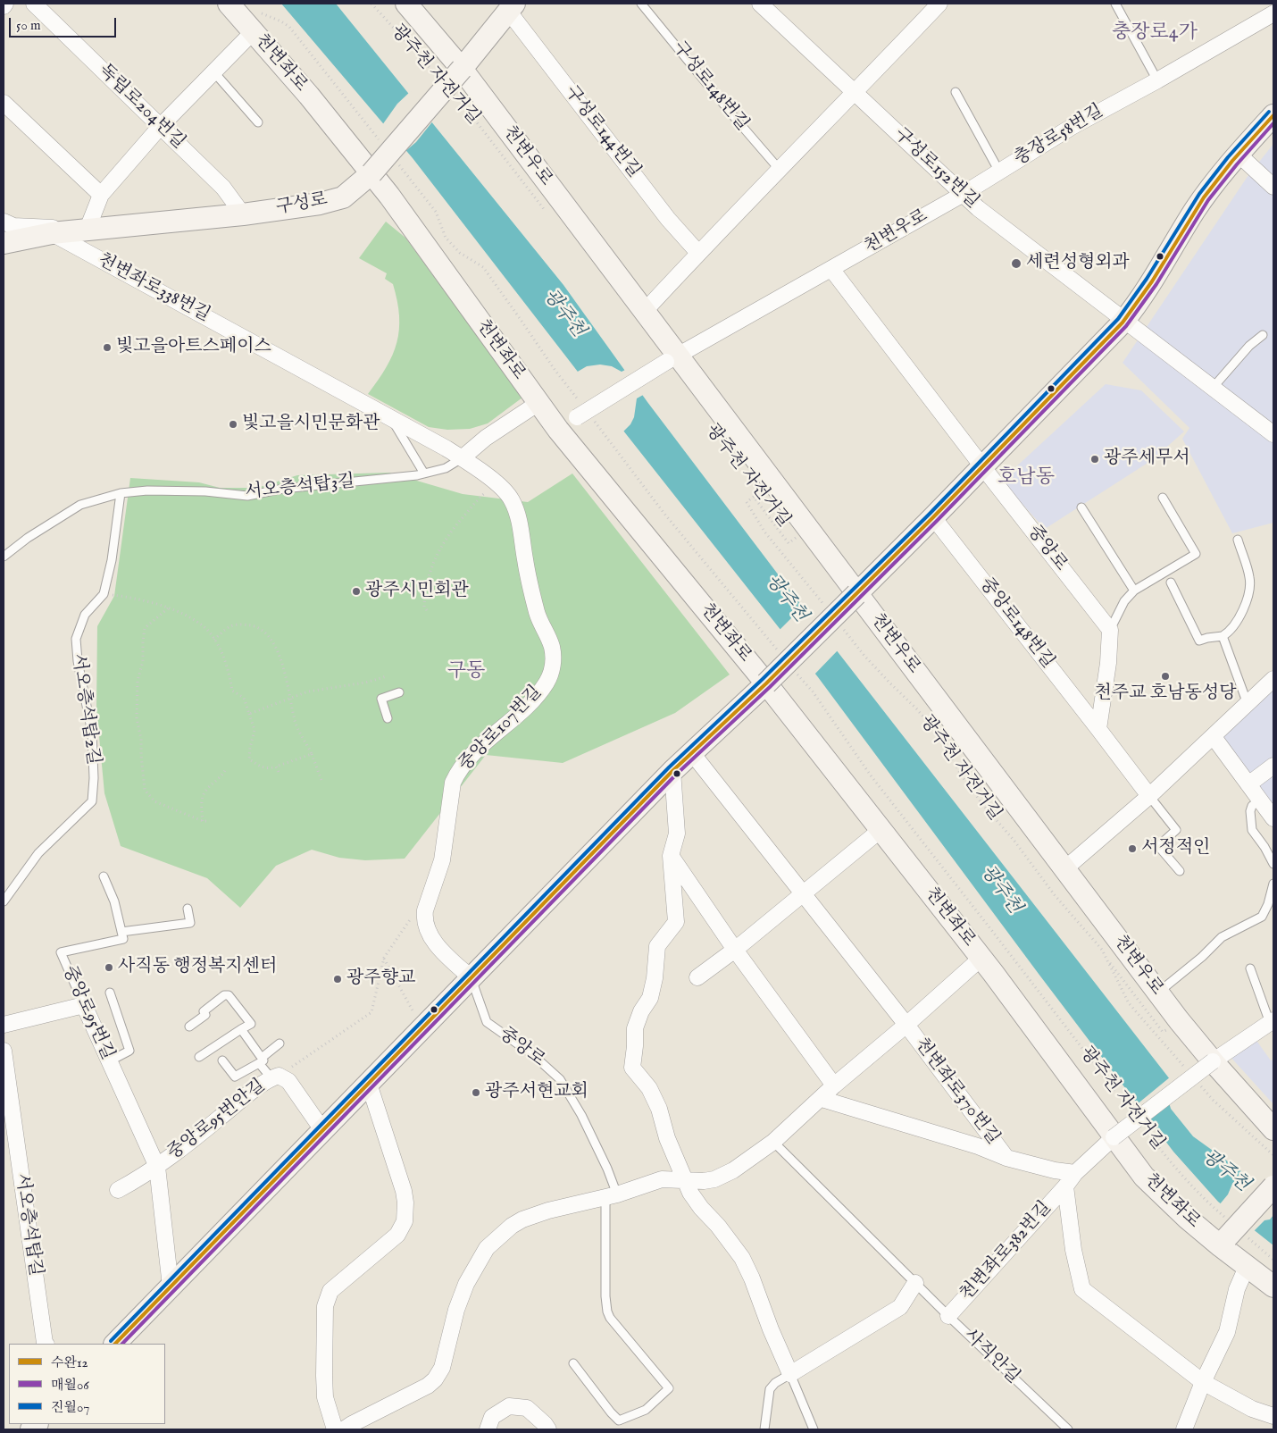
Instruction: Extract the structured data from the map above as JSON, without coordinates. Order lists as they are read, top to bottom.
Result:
{
  "streets": {
    "street": [
      "천변좌로",
      "독립로204번길",
      "구성로144번길",
      "충장로58번길",
      "천변우로",
      "구성로152번길",
      "구성로",
      "천변좌로338번길",
      "서오층석탑3길",
      "중앙로",
      "중앙로148번길",
      "중앙로107번길",
      "중앙로95번길",
      "천변좌로370번길",
      "중앙로95번안길",
      "서오층석탑길",
      "천변좌로382번길"
    ],
    "lane": ["구성로148번길", "서오층석탑2길", "사직안길"],
    "path": ["광주천 자전거길"]
  },
  "crossings": [
    ["천변좌로", "광주천 자전거길"],
    ["천변좌로", "구성로"],
    ["천변좌로", "서오층석탑3길"],
    ["천변좌로", "천변좌로370번길"],
    ["천변좌로", "천변좌로382번길"],
    ["독립로204번길", "구성로"],
    ["구성로144번길", "구성로"],
    ["충장로58번길", "천변우로"],
    ["충장로58번길", "구성로152번길"],
    ["천변우로", "구성로152번길"],
    ["천변우로", "구성로"],
    ["천변우로", "중앙로"],
    ["천변우로", "천변좌로382번길"],
    ["구성로", "천변좌로338번길"],
    ["천변좌로338번길", "서오층석탑3길"],
    ["천변좌로338번길", "중앙로107번길"],
    ["서오층석탑3길", "서오층석탑2길"],
    ["중앙로", "중앙로107번길"],
    ["중앙로", "천변좌로370번길"],
    ["중앙로95번길", "중앙로95번안길"],
    ["천변좌로370번길", "사직안길"],
    ["천변좌로382번길", "사직안길"]
  ],
  "districts": ["충장로4가", "호남동", "구동"],
  "water": ["광주천"],
  "places": [
    "세련성형외과",
    "빛고을아트스페이스",
    "빛고을시민문화관",
    "광주세무서",
    "광주시민회관",
    "천주교 호남동성당",
    "서정적인",
    "사직동 행정복지센터",
    "광주향교",
    "광주서현교회"
  ],
  "lines": ["transit line 진월07", "transit line 수완12", "transit line 매월06"],
  "legend": ["수완12", "매월06", "진월07"],
  "scale_bar": "50 m"
}
